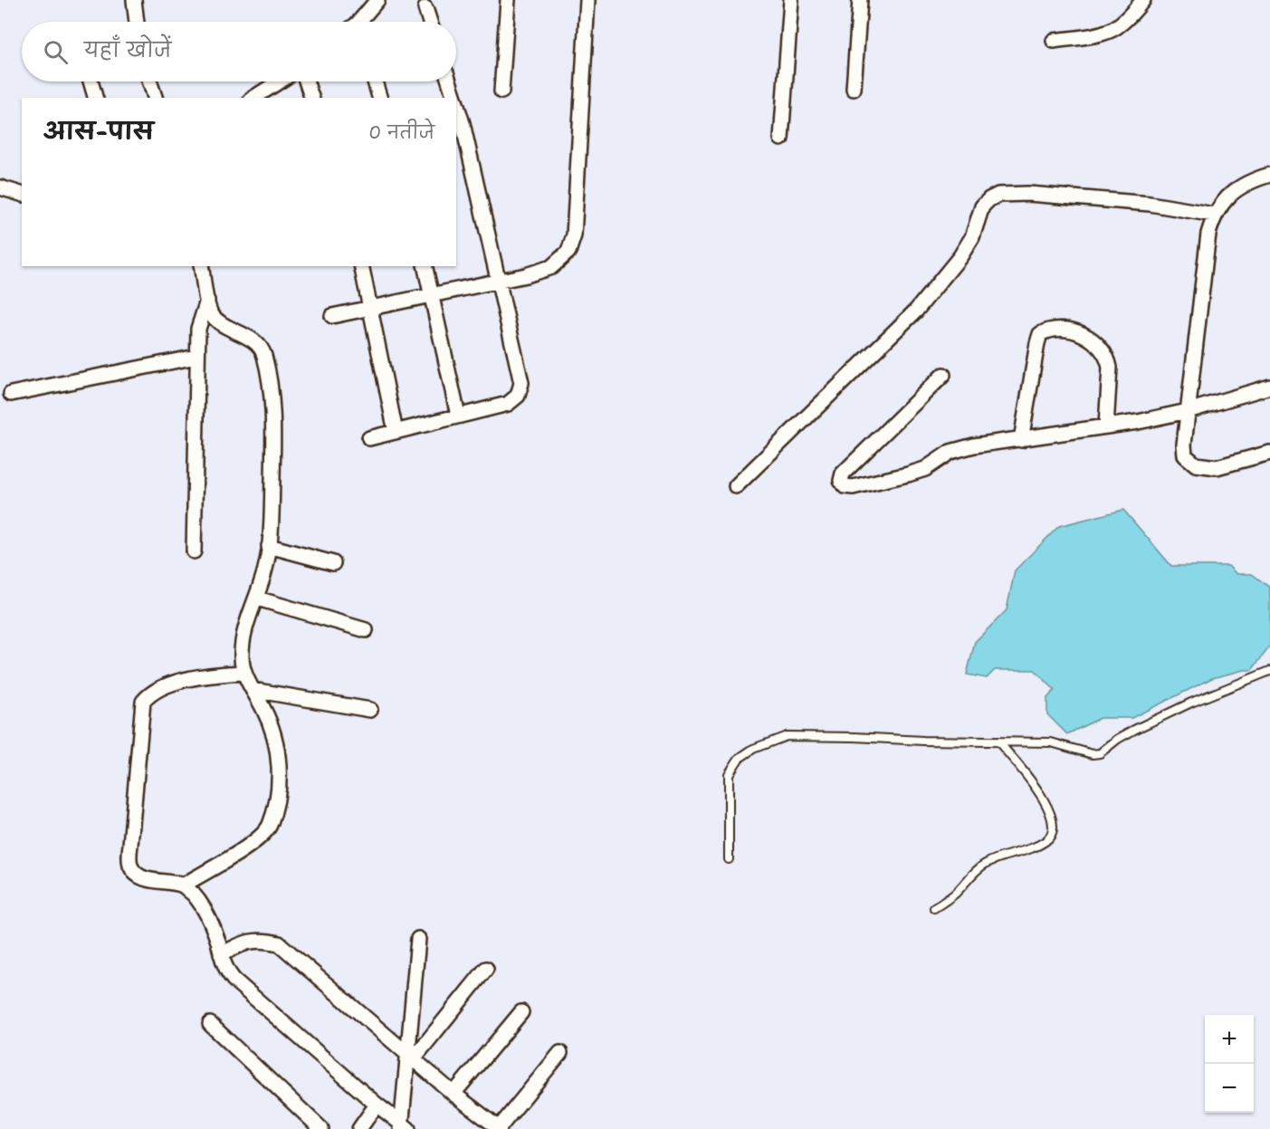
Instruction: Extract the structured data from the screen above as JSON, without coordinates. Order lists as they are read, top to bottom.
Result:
{
  "page": {
    "search": "यहाँ खोजें",
    "heading": ["आस-पास", "0 नतीजे"],
    "map_buttons": ["+", "−"]
  }
}
